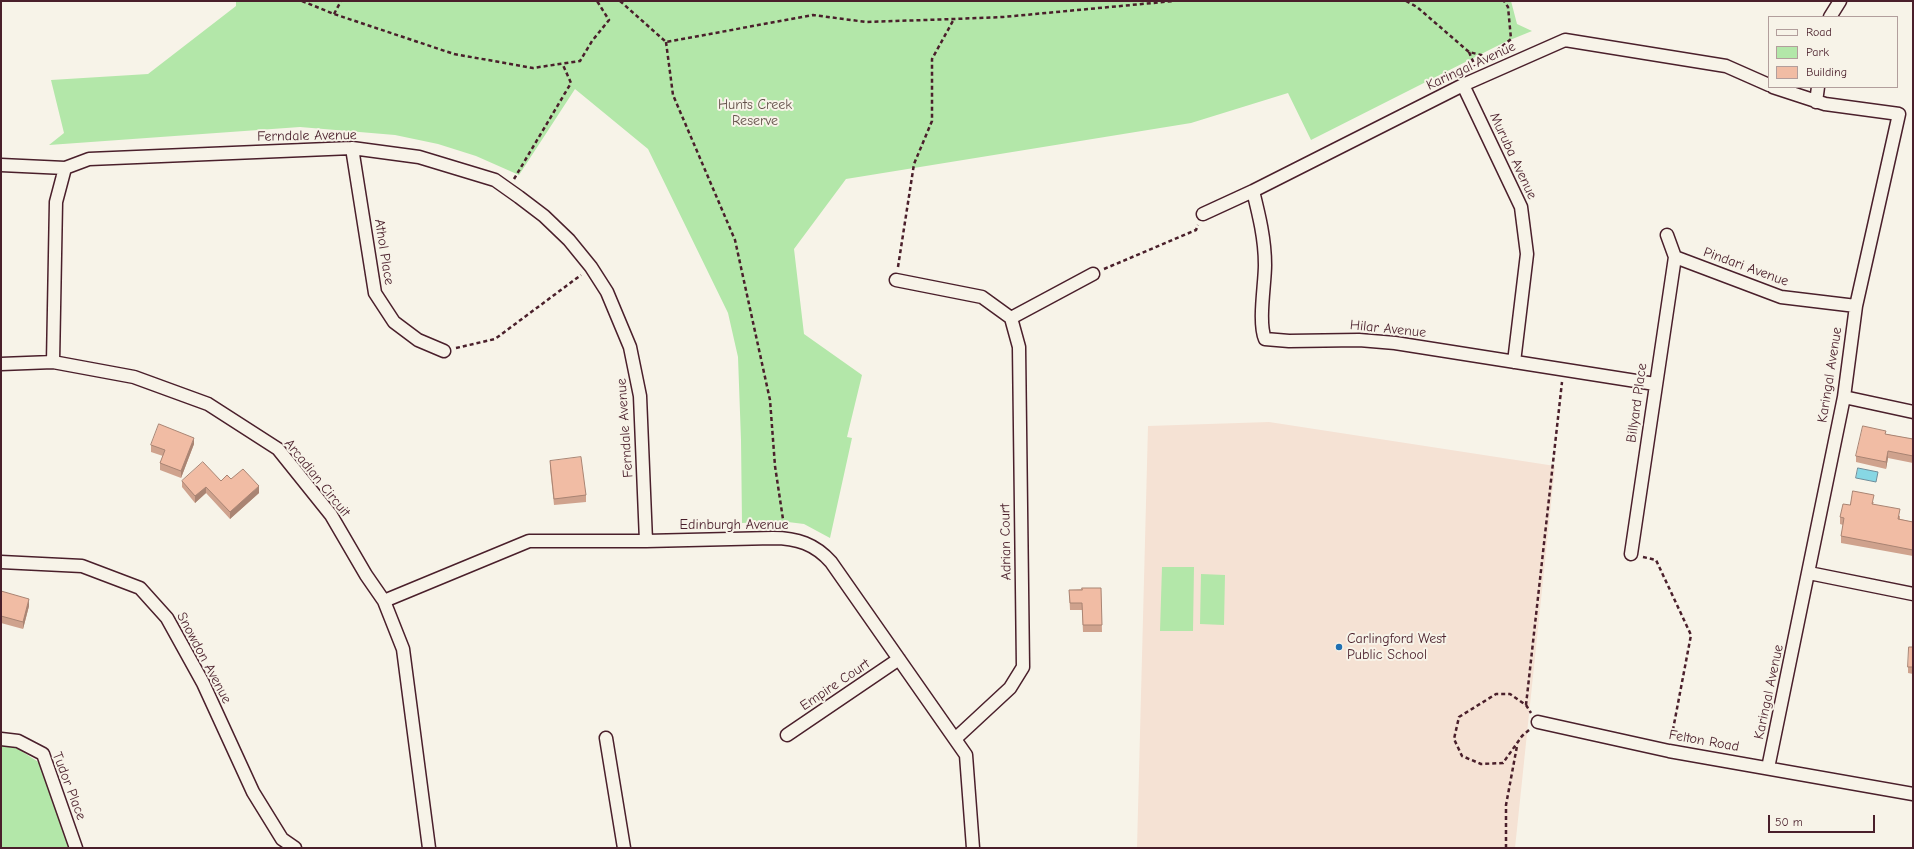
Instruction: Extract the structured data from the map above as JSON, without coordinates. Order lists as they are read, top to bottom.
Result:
{
  "streets": {
    "street": [
      "Karingal Avenue",
      "Ferndale Avenue",
      "Muruba Avenue",
      "Athol Place",
      "Pindari Avenue",
      "Hilar Avenue",
      "Billyard Place",
      "Arcadian Circuit",
      "Edinburgh Avenue",
      "Adrian Court",
      "Snowdon Avenue",
      "Empire Court",
      "Felton Road",
      "Tudor Place"
    ]
  },
  "crossings": [
    ["Karingal Avenue", "Muruba Avenue"],
    ["Karingal Avenue", "Pindari Avenue"],
    ["Karingal Avenue", "Hilar Avenue"],
    ["Karingal Avenue", "Felton Road"],
    ["Ferndale Avenue", "Athol Place"],
    ["Ferndale Avenue", "Edinburgh Avenue"],
    ["Muruba Avenue", "Hilar Avenue"],
    ["Pindari Avenue", "Billyard Place"],
    ["Hilar Avenue", "Billyard Place"],
    ["Arcadian Circuit", "Edinburgh Avenue"],
    ["Edinburgh Avenue", "Adrian Court"],
    ["Edinburgh Avenue", "Empire Court"]
  ],
  "parks": ["Hunts Creek Reserve"],
  "places": ["Carlingford West Public School"],
  "legend": ["Road", "Park", "Building"],
  "scale_bar": "50 m"
}
